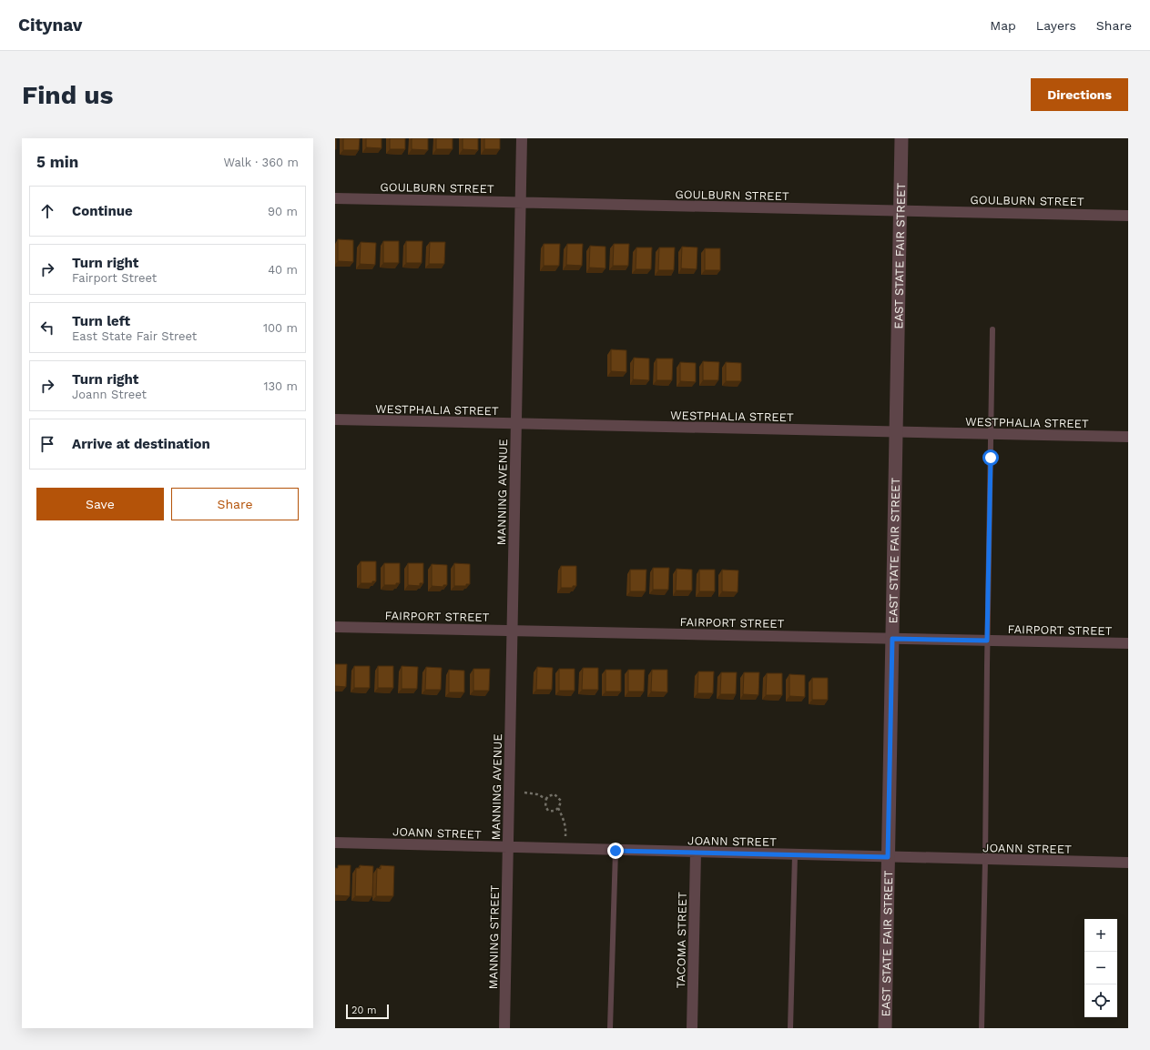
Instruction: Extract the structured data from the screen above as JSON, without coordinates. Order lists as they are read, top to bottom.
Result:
{
  "streets": {
    "street": [
      "GOULBURN STREET",
      "EAST STATE FAIR STREET",
      "WESTPHALIA STREET",
      "MANNING AVENUE",
      "FAIRPORT STREET",
      "JOANN STREET",
      "MANNING STREET",
      "TACOMA STREET"
    ]
  },
  "crossings": [
    ["GOULBURN STREET", "EAST STATE FAIR STREET"],
    ["GOULBURN STREET", "MANNING AVENUE"],
    ["EAST STATE FAIR STREET", "WESTPHALIA STREET"],
    ["EAST STATE FAIR STREET", "FAIRPORT STREET"],
    ["EAST STATE FAIR STREET", "JOANN STREET"],
    ["WESTPHALIA STREET", "MANNING AVENUE"],
    ["MANNING AVENUE", "FAIRPORT STREET"],
    ["MANNING AVENUE", "JOANN STREET"],
    ["MANNING AVENUE", "MANNING STREET"],
    ["JOANN STREET", "MANNING STREET"],
    ["JOANN STREET", "TACOMA STREET"]
  ],
  "scale_bar": "20 m",
  "page": {
    "header": "Citynav",
    "nav": ["Map", "Layers", "Share"],
    "buttons": [
      "Directions",
      ["Save", "Share"]
    ],
    "title": "Find us",
    "heading": ["5 min", "Walk · 360 m"],
    "list": [
      ["Continue", "90 m"],
      ["Turn right", "Fairport Street", "40 m"],
      ["Turn left", "East State Fair Street", "100 m"],
      ["Turn right", "Joann Street", "130 m"],
      "Arrive at destination"
    ],
    "map_buttons": ["+", "−"],
    "scale": "20 m"
  }
}
